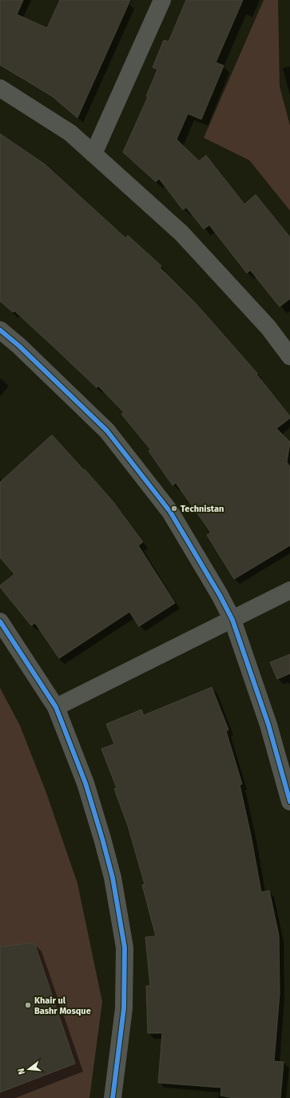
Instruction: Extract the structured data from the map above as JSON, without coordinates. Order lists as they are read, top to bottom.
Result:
{
  "places": ["Technistan", "Khair ul Bashr Mosque"],
  "north": "left"
}
